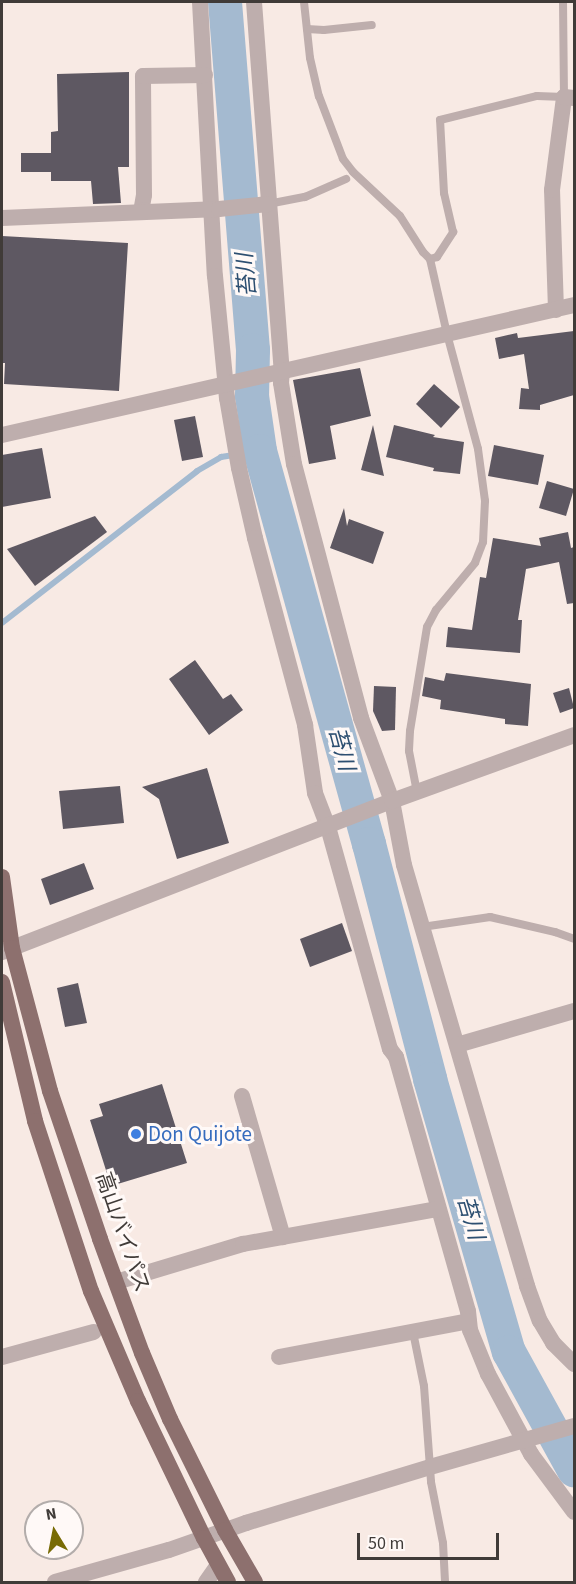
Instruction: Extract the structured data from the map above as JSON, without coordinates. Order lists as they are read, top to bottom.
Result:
{
  "streets": {
    "highway": ["高山バイパス"]
  },
  "water": ["苔川"],
  "places": ["Don Quijote"],
  "scale_bar": "50 m",
  "north": "top"
}
